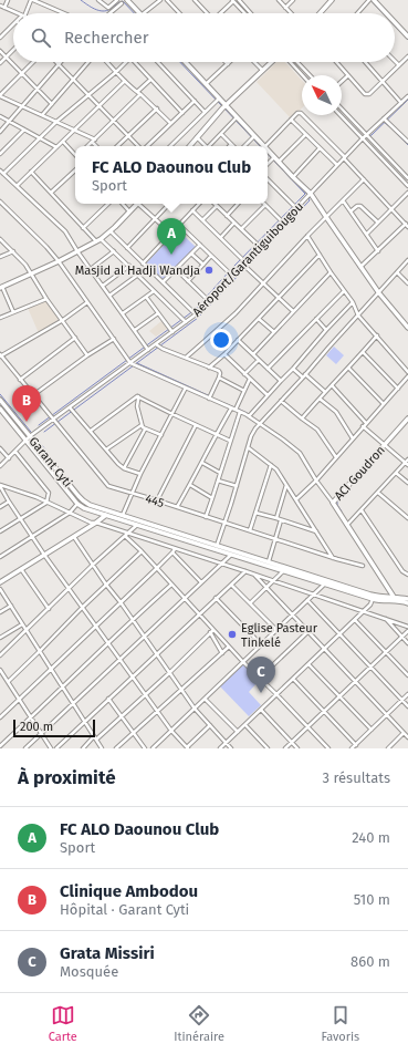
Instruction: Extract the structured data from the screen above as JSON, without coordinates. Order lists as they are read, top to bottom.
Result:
{
  "streets": {
    "street": [
      "Aéroport/Garantiguibougou",
      "Garant Cyti",
      "ACI Goudron",
      "445"
    ]
  },
  "crossings": [
    ["Aéroport/Garantiguibougou", "Garant Cyti"],
    ["Aéroport/Garantiguibougou", "445"]
  ],
  "places": ["Masjid al Hadji Wandja", "Eglise Pasteur Tinkelé"],
  "scale_bar": "200 m",
  "north": "top left",
  "page": {
    "search": "Rechercher",
    "popup": ["FC ALO Daounou Club", "Sport"],
    "pins": ["A", "B", "C"],
    "scale": "200 m",
    "heading": ["À proximité", "3 résultats"],
    "list": [
      {
        "mark": "A",
        "name": "FC ALO Daounou Club",
        "note": "Sport",
        "value": "240 m"
      },
      {
        "mark": "B",
        "name": "Clinique Ambodou",
        "note": "Hôpital · Garant Cyti",
        "value": "510 m"
      },
      {
        "mark": "C",
        "name": "Grata Missiri",
        "note": "Mosquée",
        "value": "860 m"
      }
    ],
    "nav": ["Carte", "Itinéraire", "Favoris"]
  }
}
